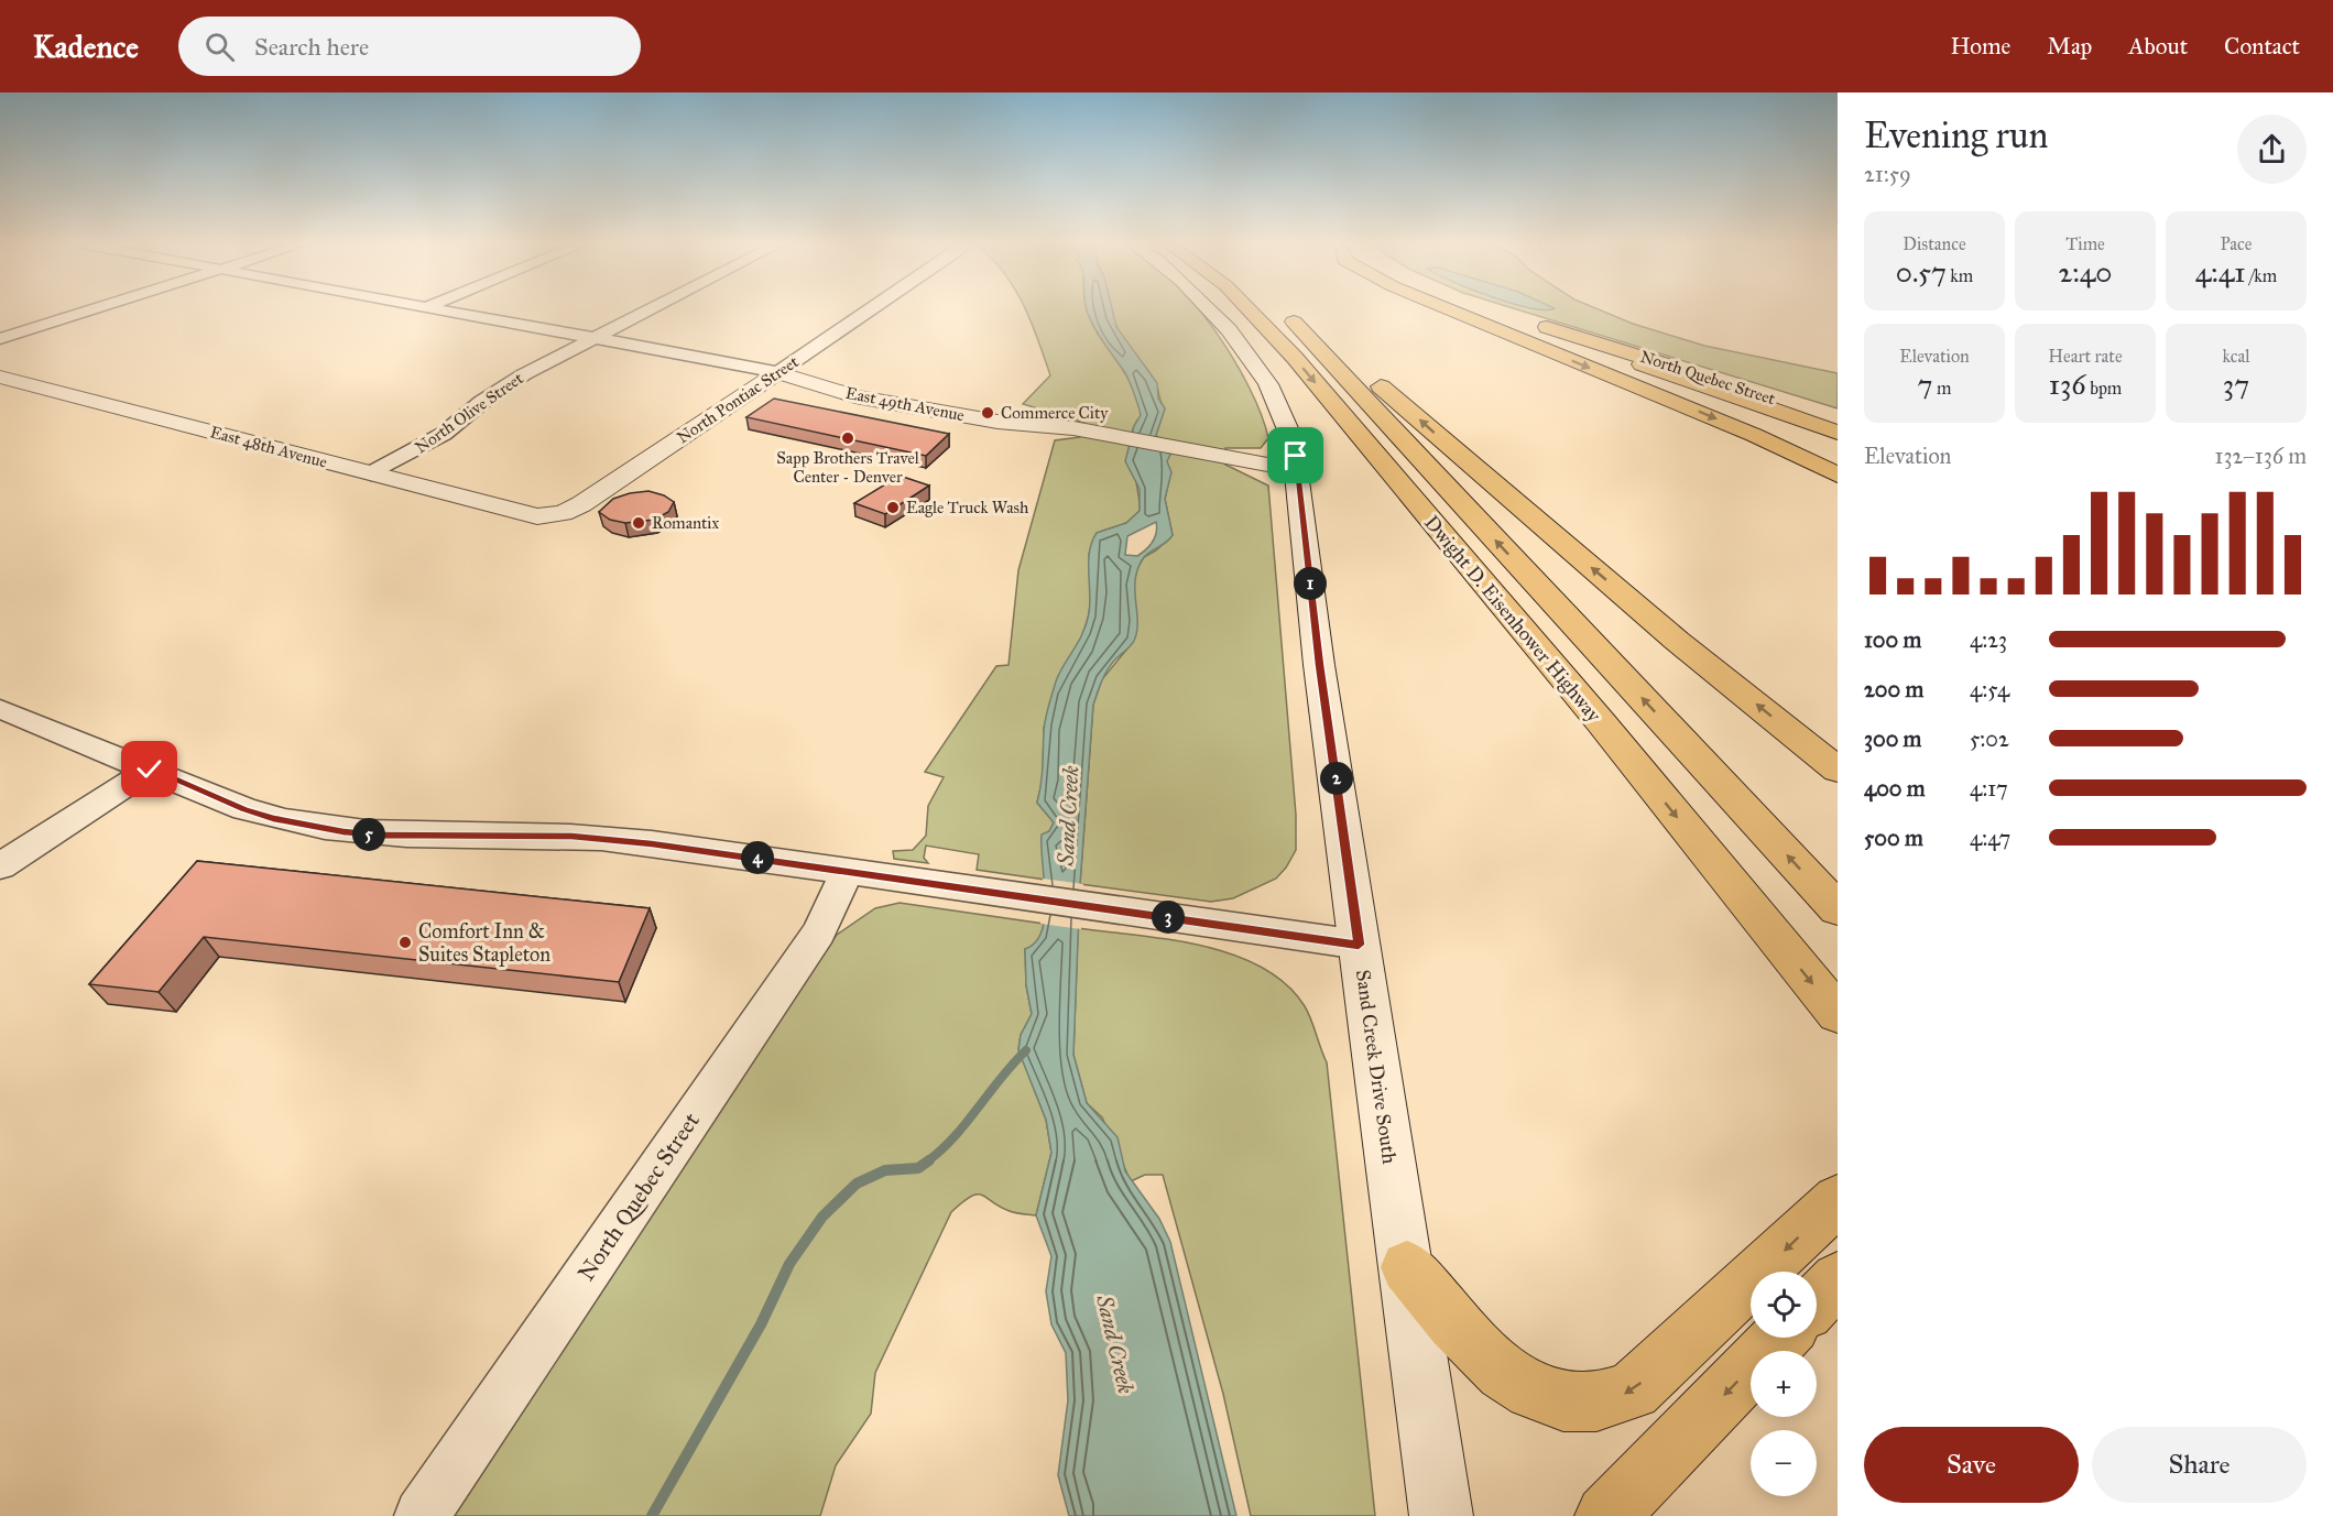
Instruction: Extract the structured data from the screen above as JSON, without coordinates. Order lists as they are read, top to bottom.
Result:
{
  "streets": {
    "main road": ["North Quebec Street", "Dwight D. Eisenhower Highway"],
    "street": [
      "North Pontiac Street",
      "East 49th Avenue",
      "North Olive Street",
      "East 48th Avenue",
      "Sand Creek Drive South"
    ]
  },
  "crossings": [
    ["North Pontiac Street", "East 49th Avenue"],
    ["North Pontiac Street", "East 48th Avenue"],
    ["East 49th Avenue", "North Olive Street"],
    ["East 49th Avenue", "Sand Creek Drive South"],
    ["North Olive Street", "East 48th Avenue"]
  ],
  "water": ["Sand Creek"],
  "places": [
    "Commerce City",
    "Sapp Brothers Travel Center - Denver",
    "Eagle Truck Wash",
    "Romantix",
    "Comfort Inn & Suites Stapleton"
  ],
  "page": {
    "header": "Kadence",
    "search": "Search here",
    "nav": [
      "Home",
      "Map",
      "About",
      "Contact"
    ],
    "heading": ["Evening run", "21:59"],
    "stats": [
      ["Distance", "0.57 km"],
      ["Time", "2:40"],
      ["Pace", "4:41 /km"],
      ["Elevation", "7 m"],
      ["Heart rate", "136 bpm"],
      ["kcal", "37"]
    ],
    "chart": ["Elevation", "132–136 m"],
    "pins": [
      "1",
      "2",
      "5",
      "4",
      "3"
    ],
    "list": [
      {
        "name": "100 m",
        "note": "4:23"
      },
      {
        "name": "200 m",
        "note": "4:54"
      },
      {
        "name": "300 m",
        "note": "5:02"
      },
      {
        "name": "400 m",
        "note": "4:17"
      },
      {
        "name": "500 m",
        "note": "4:47"
      }
    ],
    "map_buttons": ["+", "−"],
    "buttons": ["Save", "Share"]
  }
}
